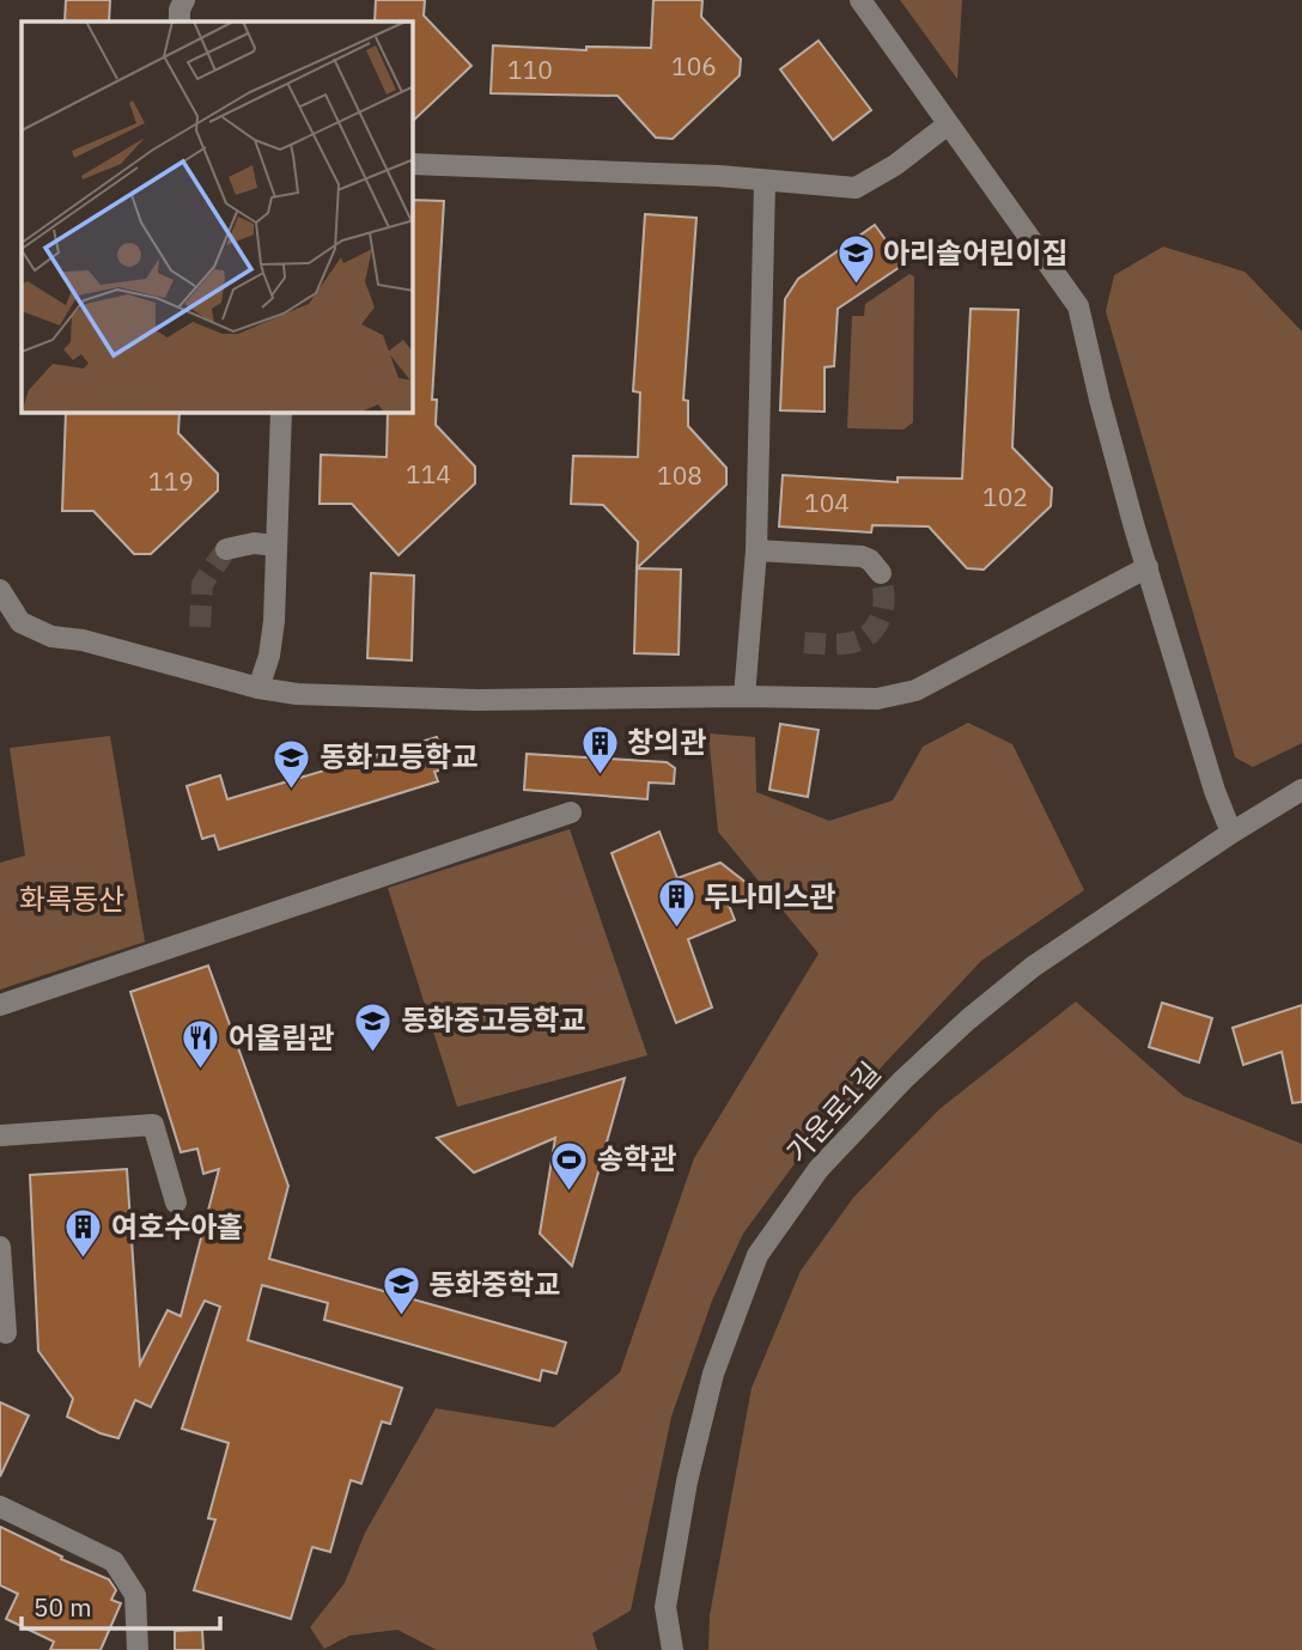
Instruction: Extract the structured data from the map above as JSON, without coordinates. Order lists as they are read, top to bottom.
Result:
{
  "streets": {
    "street": ["가운로1길"]
  },
  "parks": ["화록동산"],
  "places": {
    "school or university": [
      "아리솔어린이집",
      "동화고등학교",
      "동화중고등학교",
      "동화중학교"
    ],
    "building": ["창의관", "두나미스관", "여호수아홀"],
    "restaurant": ["어울림관"],
    "sports": ["송학관"]
  },
  "house_numbers": [
    "106",
    "110",
    "114",
    "108",
    "119",
    "102",
    "104"
  ],
  "scale_bar": "50 m"
}
